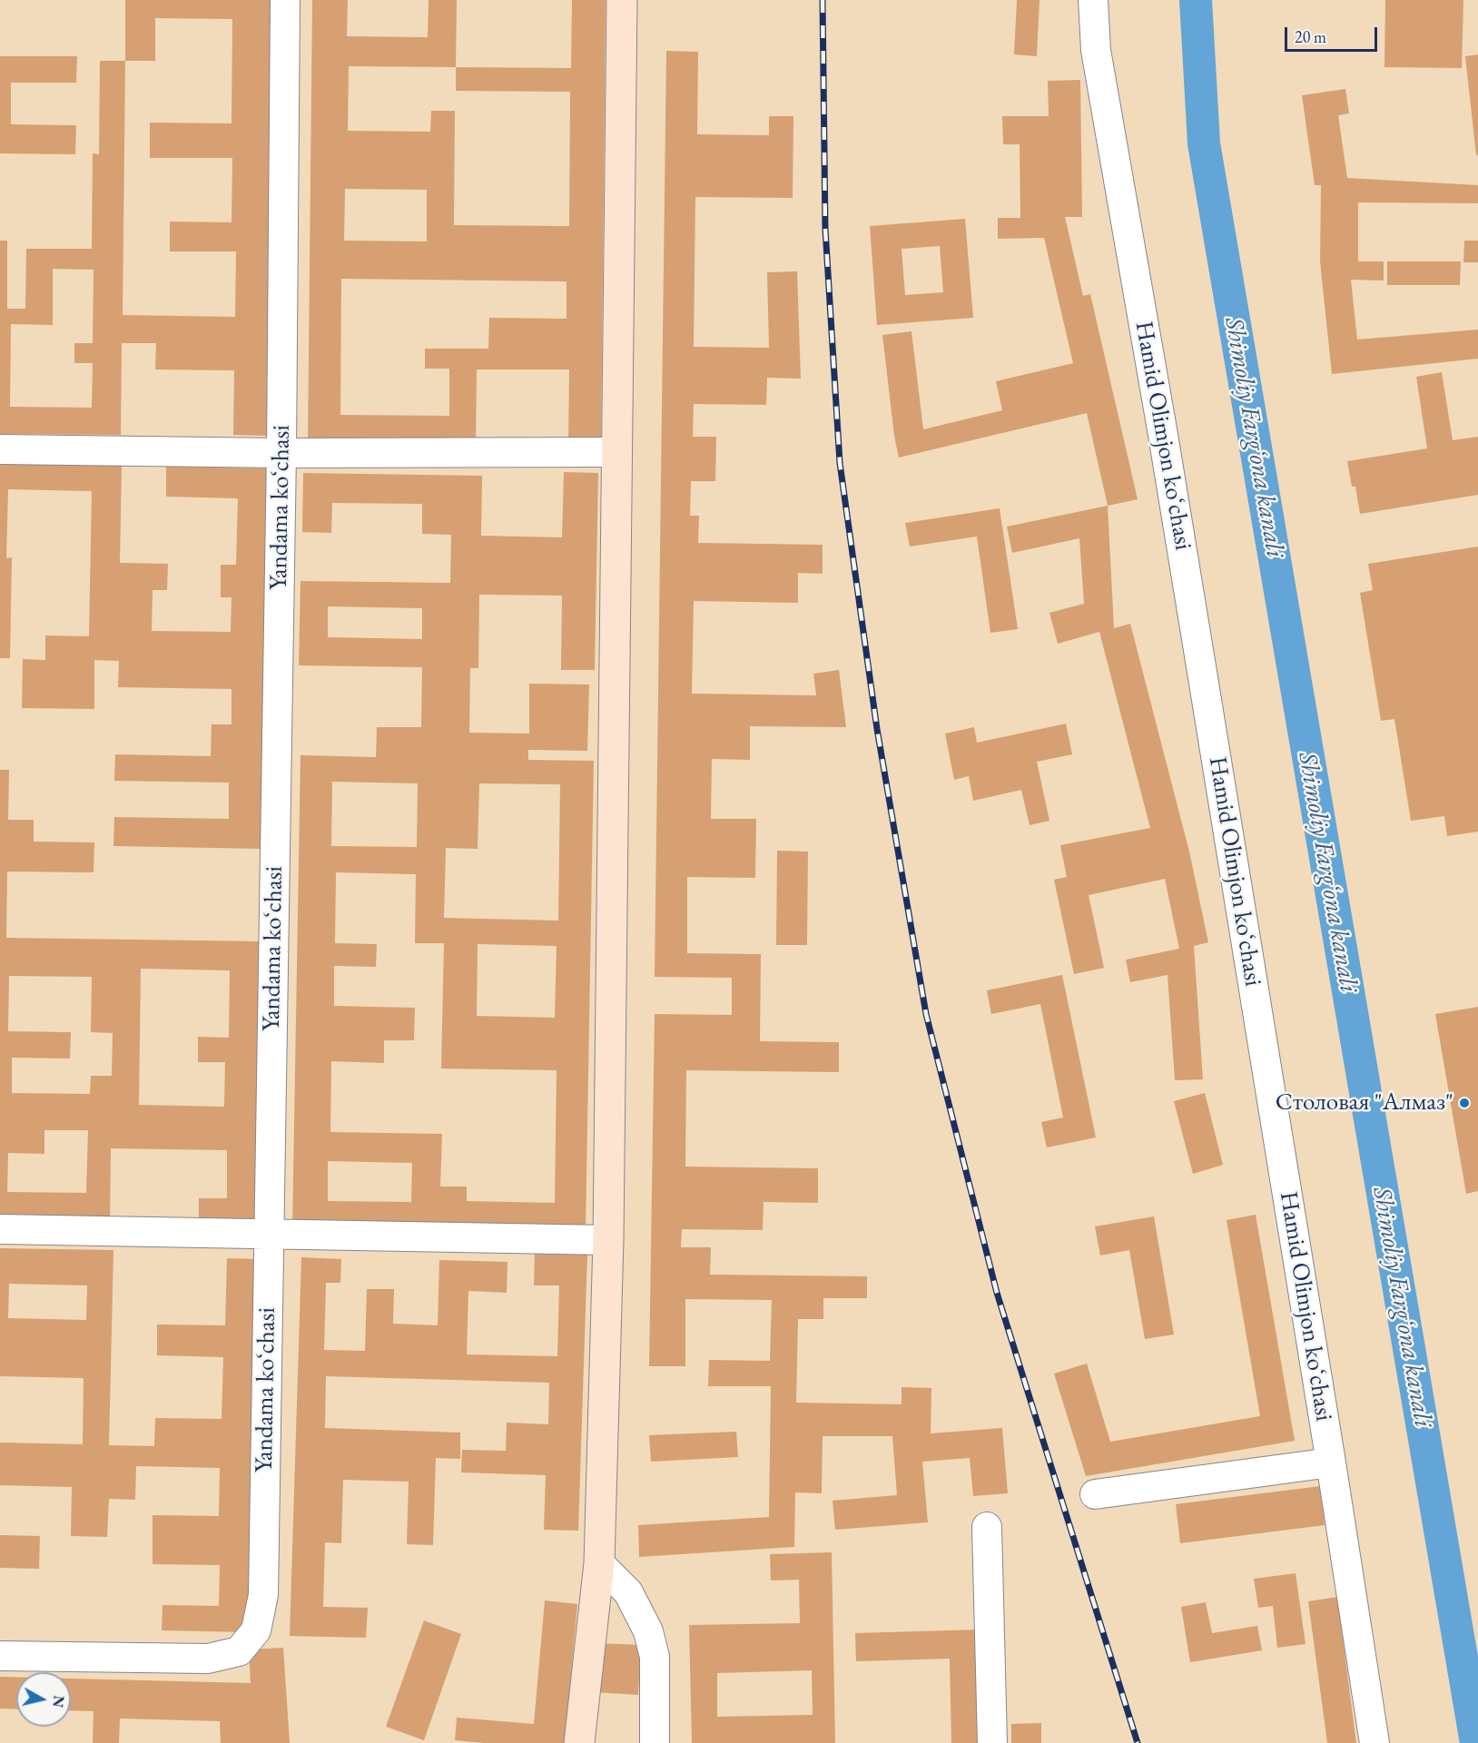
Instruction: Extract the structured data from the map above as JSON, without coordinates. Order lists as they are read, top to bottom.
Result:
{
  "streets": {
    "street": ["Hamid Olimjon koʻchasi", "Yandama koʻchasi"]
  },
  "water": ["Shimoliy Fargʻona kanali"],
  "places": ["Столовая \"Алмаз\""],
  "scale_bar": "20 m",
  "north": "right"
}
